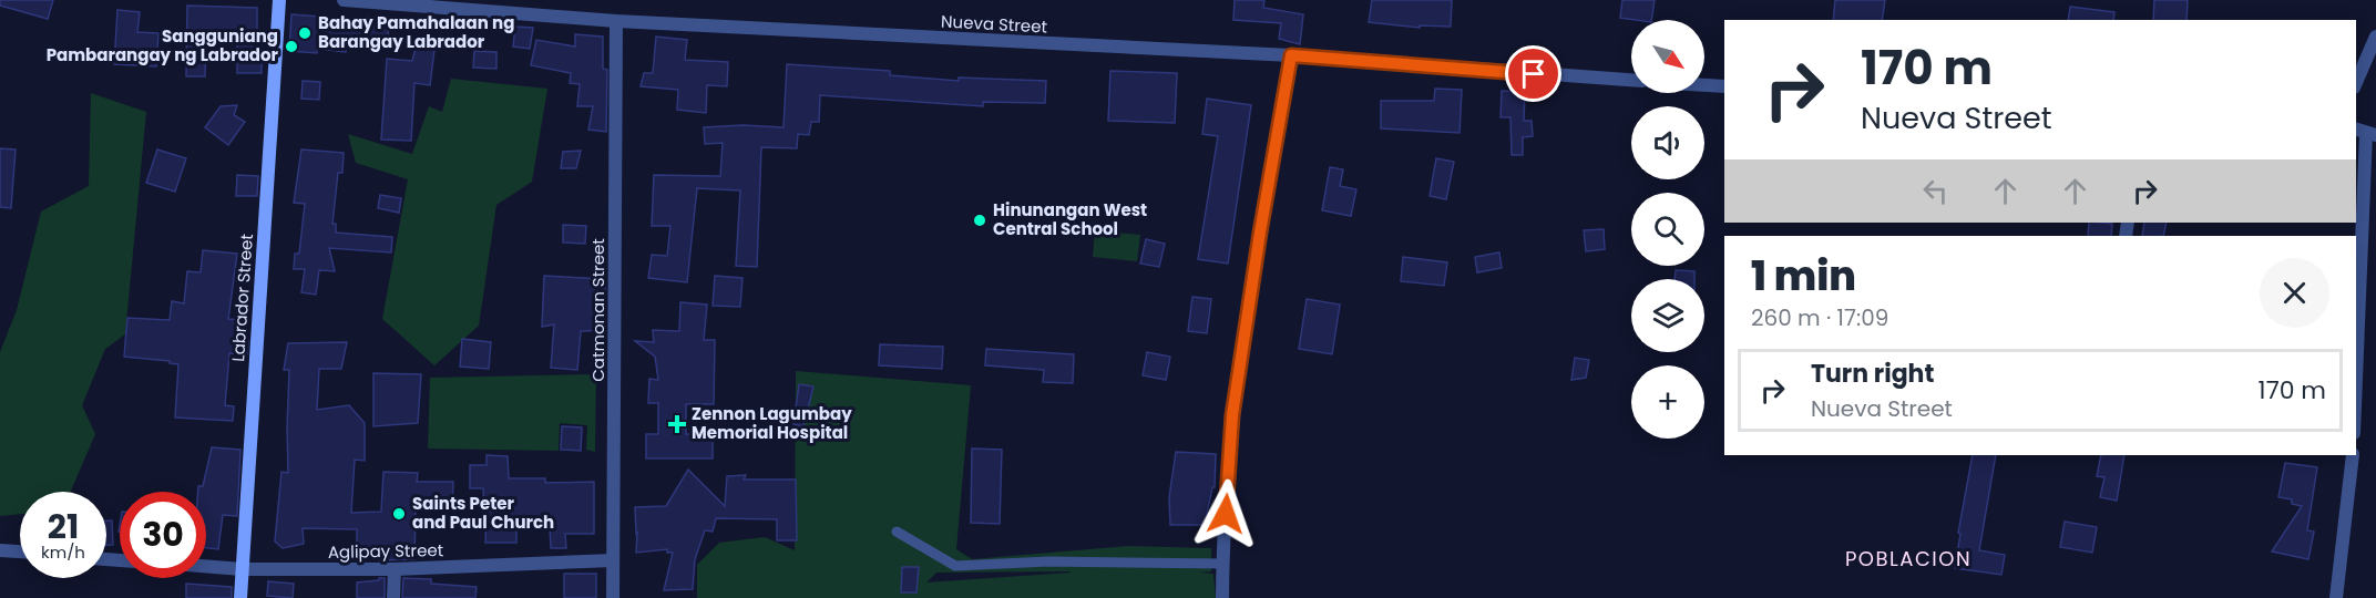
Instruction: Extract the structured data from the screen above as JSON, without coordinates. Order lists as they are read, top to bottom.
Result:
{
  "streets": {
    "street": [
      "Nueva Street",
      "Labrador Street",
      "Catmonan Street",
      "Aglipay Street"
    ]
  },
  "crossings": [
    ["Nueva Street", "Catmonan Street"],
    ["Labrador Street", "Aglipay Street"],
    ["Catmonan Street", "Aglipay Street"]
  ],
  "districts": ["POBLACION"],
  "places": {
    "other": [
      "Bahay Pamahalaan ng Barangay Labrador",
      "Sangguniang Pambarangay ng Labrador",
      "Hinunangan West Central School",
      "Saints Peter and Paul Church"
    ],
    "health": ["Zennon Lagumbay Memorial Hospital"]
  },
  "north": "bottom right",
  "page": {
    "map_buttons": "+",
    "turn": ["170 m", "Nueva Street"],
    "heading": ["1 min", "260 m · 17:09"],
    "list": [
      {
        "name": "Turn right",
        "note": "Nueva Street",
        "value": "170 m"
      }
    ],
    "speed": "21 km/h",
    "limit": "30"
  }
}
